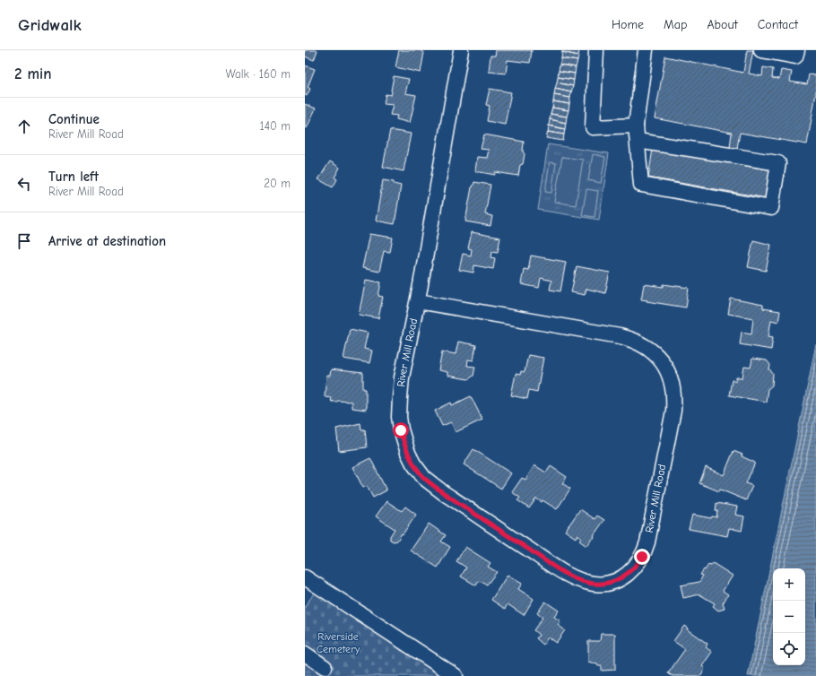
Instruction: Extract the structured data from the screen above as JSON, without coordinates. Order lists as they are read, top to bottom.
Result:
{
  "streets": {
    "street": ["River Mill Road"]
  },
  "parks": ["Riverside Cemetery"],
  "page": {
    "header": "Gridwalk",
    "nav": [
      "Home",
      "Map",
      "About",
      "Contact"
    ],
    "heading": ["2 min", "Walk · 160 m"],
    "list": [
      ["Continue", "River Mill Road", "140 m"],
      ["Turn left", "River Mill Road", "20 m"],
      "Arrive at destination"
    ],
    "map_buttons": ["+", "−"]
  }
}
